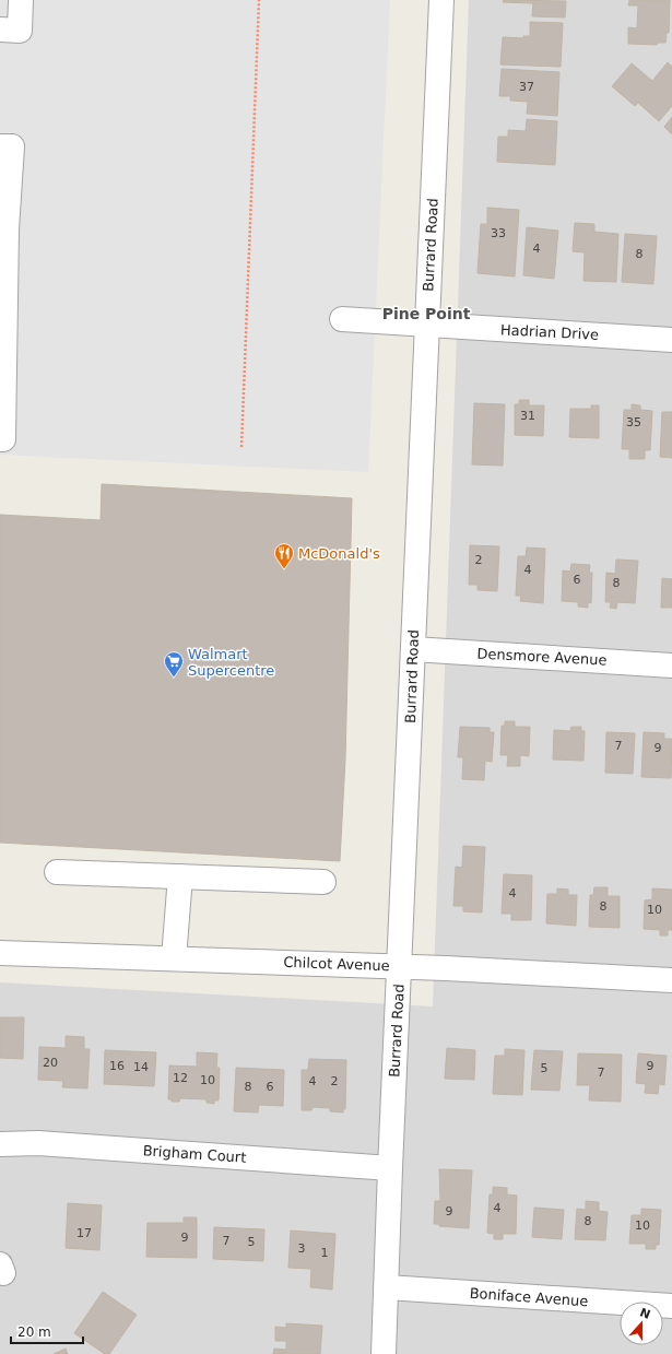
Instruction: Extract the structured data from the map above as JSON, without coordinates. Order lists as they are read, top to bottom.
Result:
{
  "streets": {
    "street": [
      "Burrard Road",
      "Hadrian Drive",
      "Densmore Avenue",
      "Chilcot Avenue",
      "Brigham Court",
      "Boniface Avenue"
    ]
  },
  "crossings": [
    ["Burrard Road", "Hadrian Drive"],
    ["Burrard Road", "Densmore Avenue"],
    ["Burrard Road", "Chilcot Avenue"],
    ["Burrard Road", "Brigham Court"],
    ["Burrard Road", "Boniface Avenue"]
  ],
  "districts": ["Pine Point"],
  "places": {
    "restaurant": ["McDonald's"],
    "supermarket": ["Walmart Supercentre"]
  },
  "house_numbers": [
    "37",
    "33",
    "4",
    "8",
    "31",
    "35",
    "2",
    "4",
    "6",
    "8",
    "7",
    "9",
    "4",
    "8",
    "10",
    "20",
    "16",
    "9",
    "14",
    "5",
    "7",
    "12",
    "10",
    "4",
    "2",
    "8",
    "6",
    "4",
    "9",
    "8",
    "10",
    "17",
    "9",
    "7",
    "5",
    "3",
    "1"
  ],
  "scale_bar": "20 m",
  "north": "top"
}
